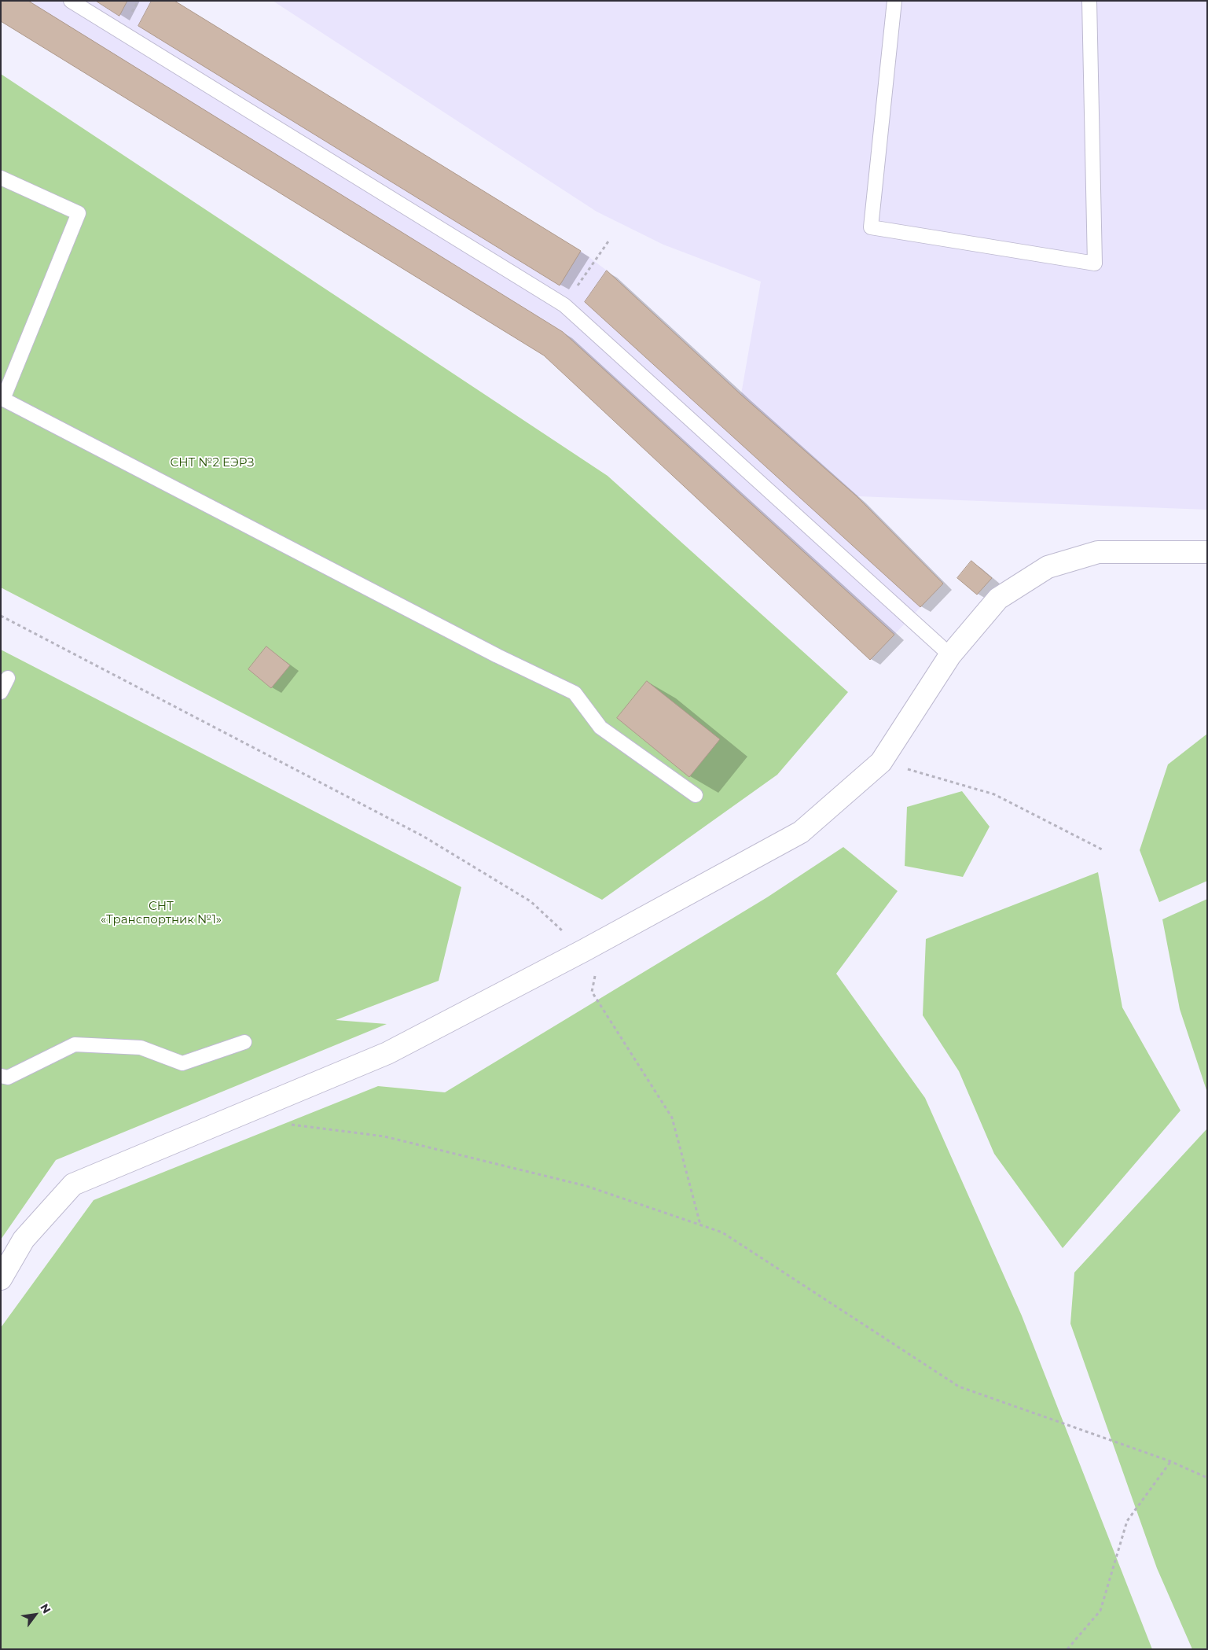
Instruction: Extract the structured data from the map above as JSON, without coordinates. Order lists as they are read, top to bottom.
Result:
{
  "parks": ["СНТ №2 ЕЭРЗ", "СНТ «Транспортник №1»"],
  "north": "top right"
}
